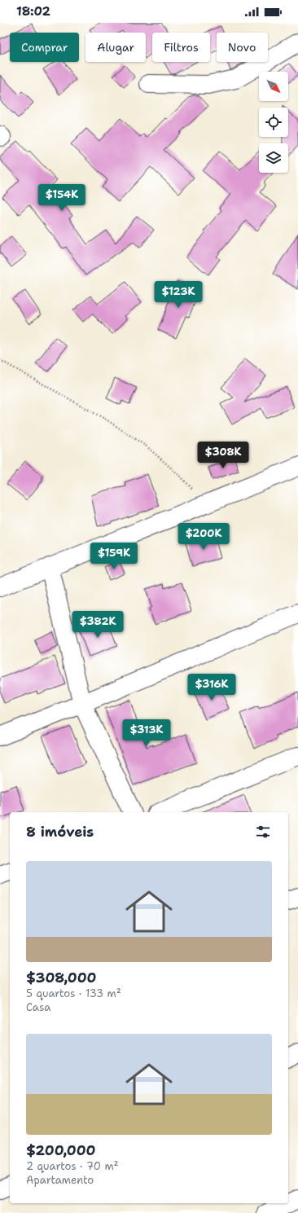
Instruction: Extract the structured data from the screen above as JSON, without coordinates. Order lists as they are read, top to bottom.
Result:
{
  "north": "bottom right",
  "page": {
    "status": "18:02",
    "chip": [
      "Comprar",
      "Alugar",
      "Filtros",
      "Novo"
    ],
    "price": [
      "$154K",
      "$123K",
      "$308K",
      "$200K",
      "$159K",
      "$382K",
      "$316K",
      "$313K"
    ],
    "heading": "8 imóveis",
    "list": [
      {
        "name": "$308,000",
        "note": "5 quartos · 133 m² · Casa"
      },
      {
        "name": "$200,000",
        "note": "2 quartos · 70 m² · Apartamento"
      }
    ]
  }
}
